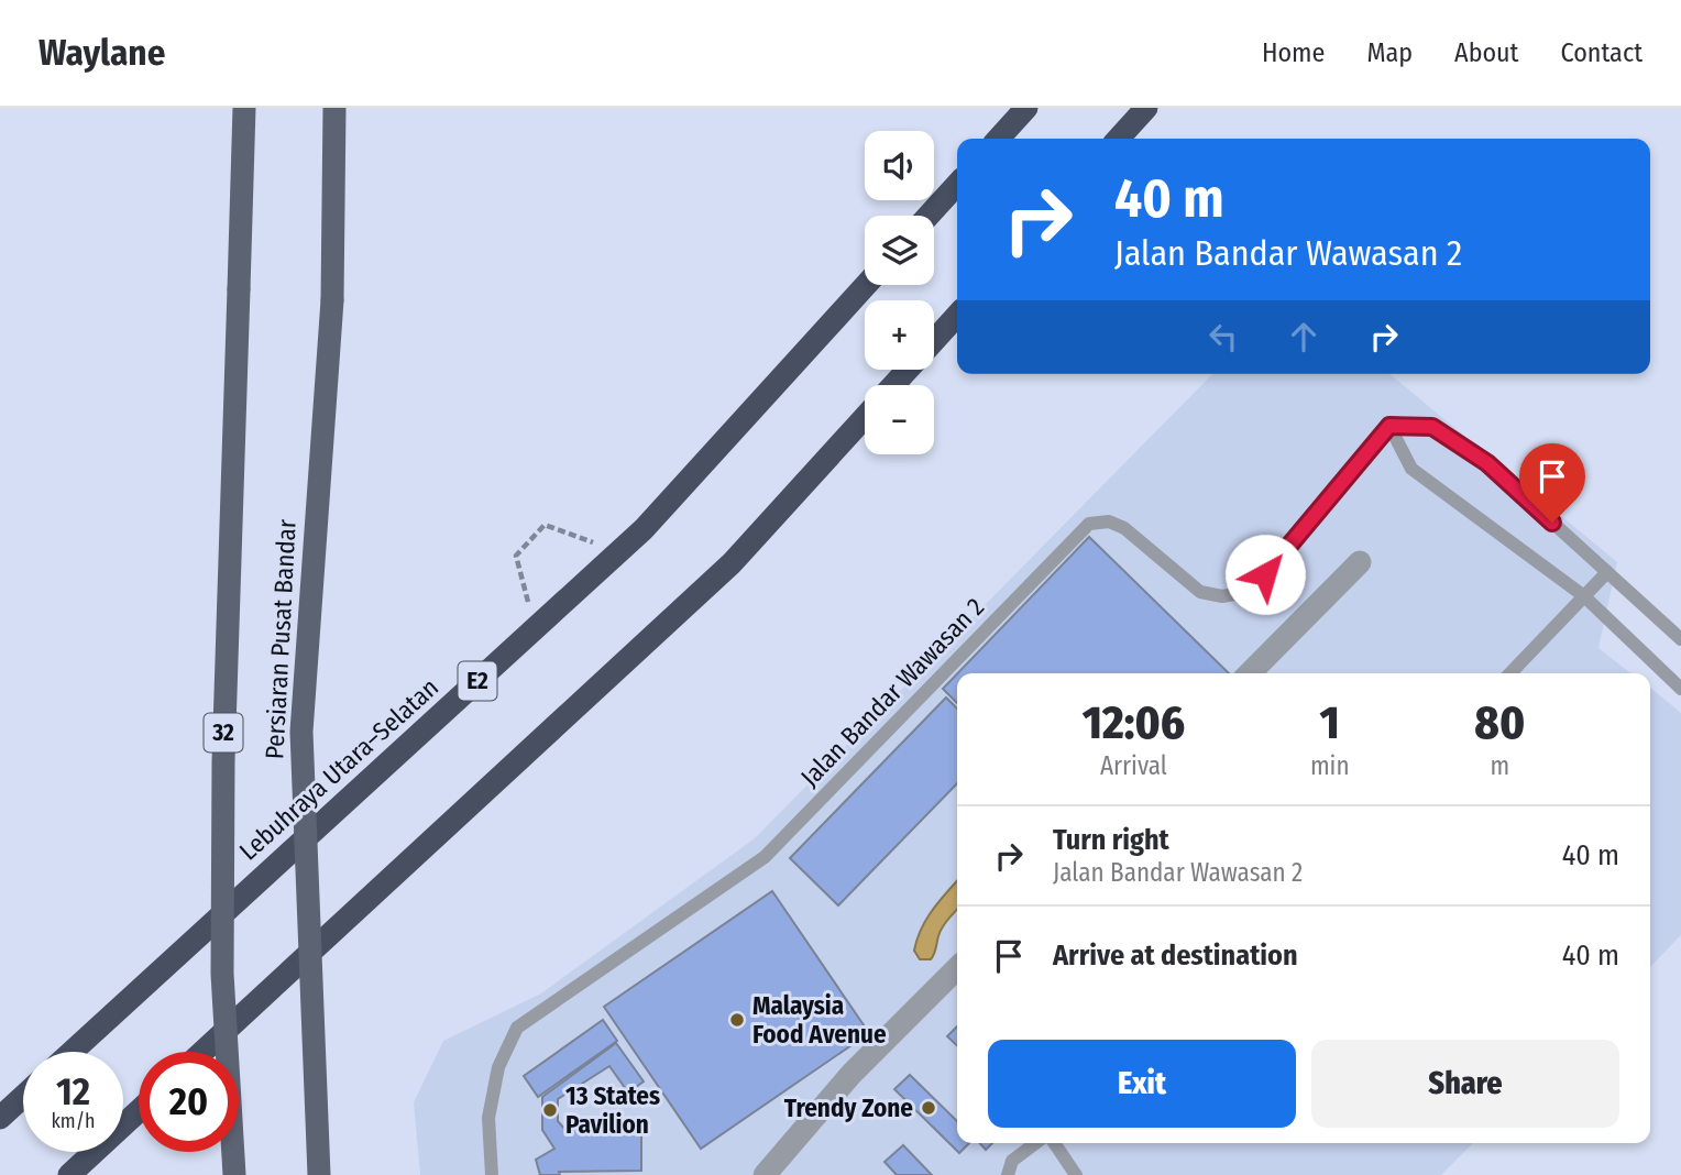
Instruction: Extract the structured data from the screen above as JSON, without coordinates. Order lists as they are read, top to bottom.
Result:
{
  "streets": {
    "highway": ["E2", "Lebuhraya Utara–Selatan"],
    "main road": ["Persiaran Pusat Bandar", "32"],
    "lane": ["Jalan Bandar Wawasan 2"]
  },
  "places": ["Malaysia Food Avenue", "Trendy Zone", "13 States Pavilion"],
  "page": {
    "header": "Waylane",
    "nav": [
      "Home",
      "Map",
      "About",
      "Contact"
    ],
    "map_buttons": ["+", "−"],
    "turn": ["40 m", "Jalan Bandar Wawasan 2"],
    "eta": [
      "12:06",
      "Arrival",
      "1",
      "min",
      "80",
      "m"
    ],
    "list": [
      {
        "name": "Turn right",
        "note": "Jalan Bandar Wawasan 2",
        "value": "40 m"
      },
      {
        "name": "Arrive at destination",
        "value": "40 m"
      }
    ],
    "buttons": ["Exit", "Share"],
    "speed": "12 km/h",
    "limit": "20"
  }
}
